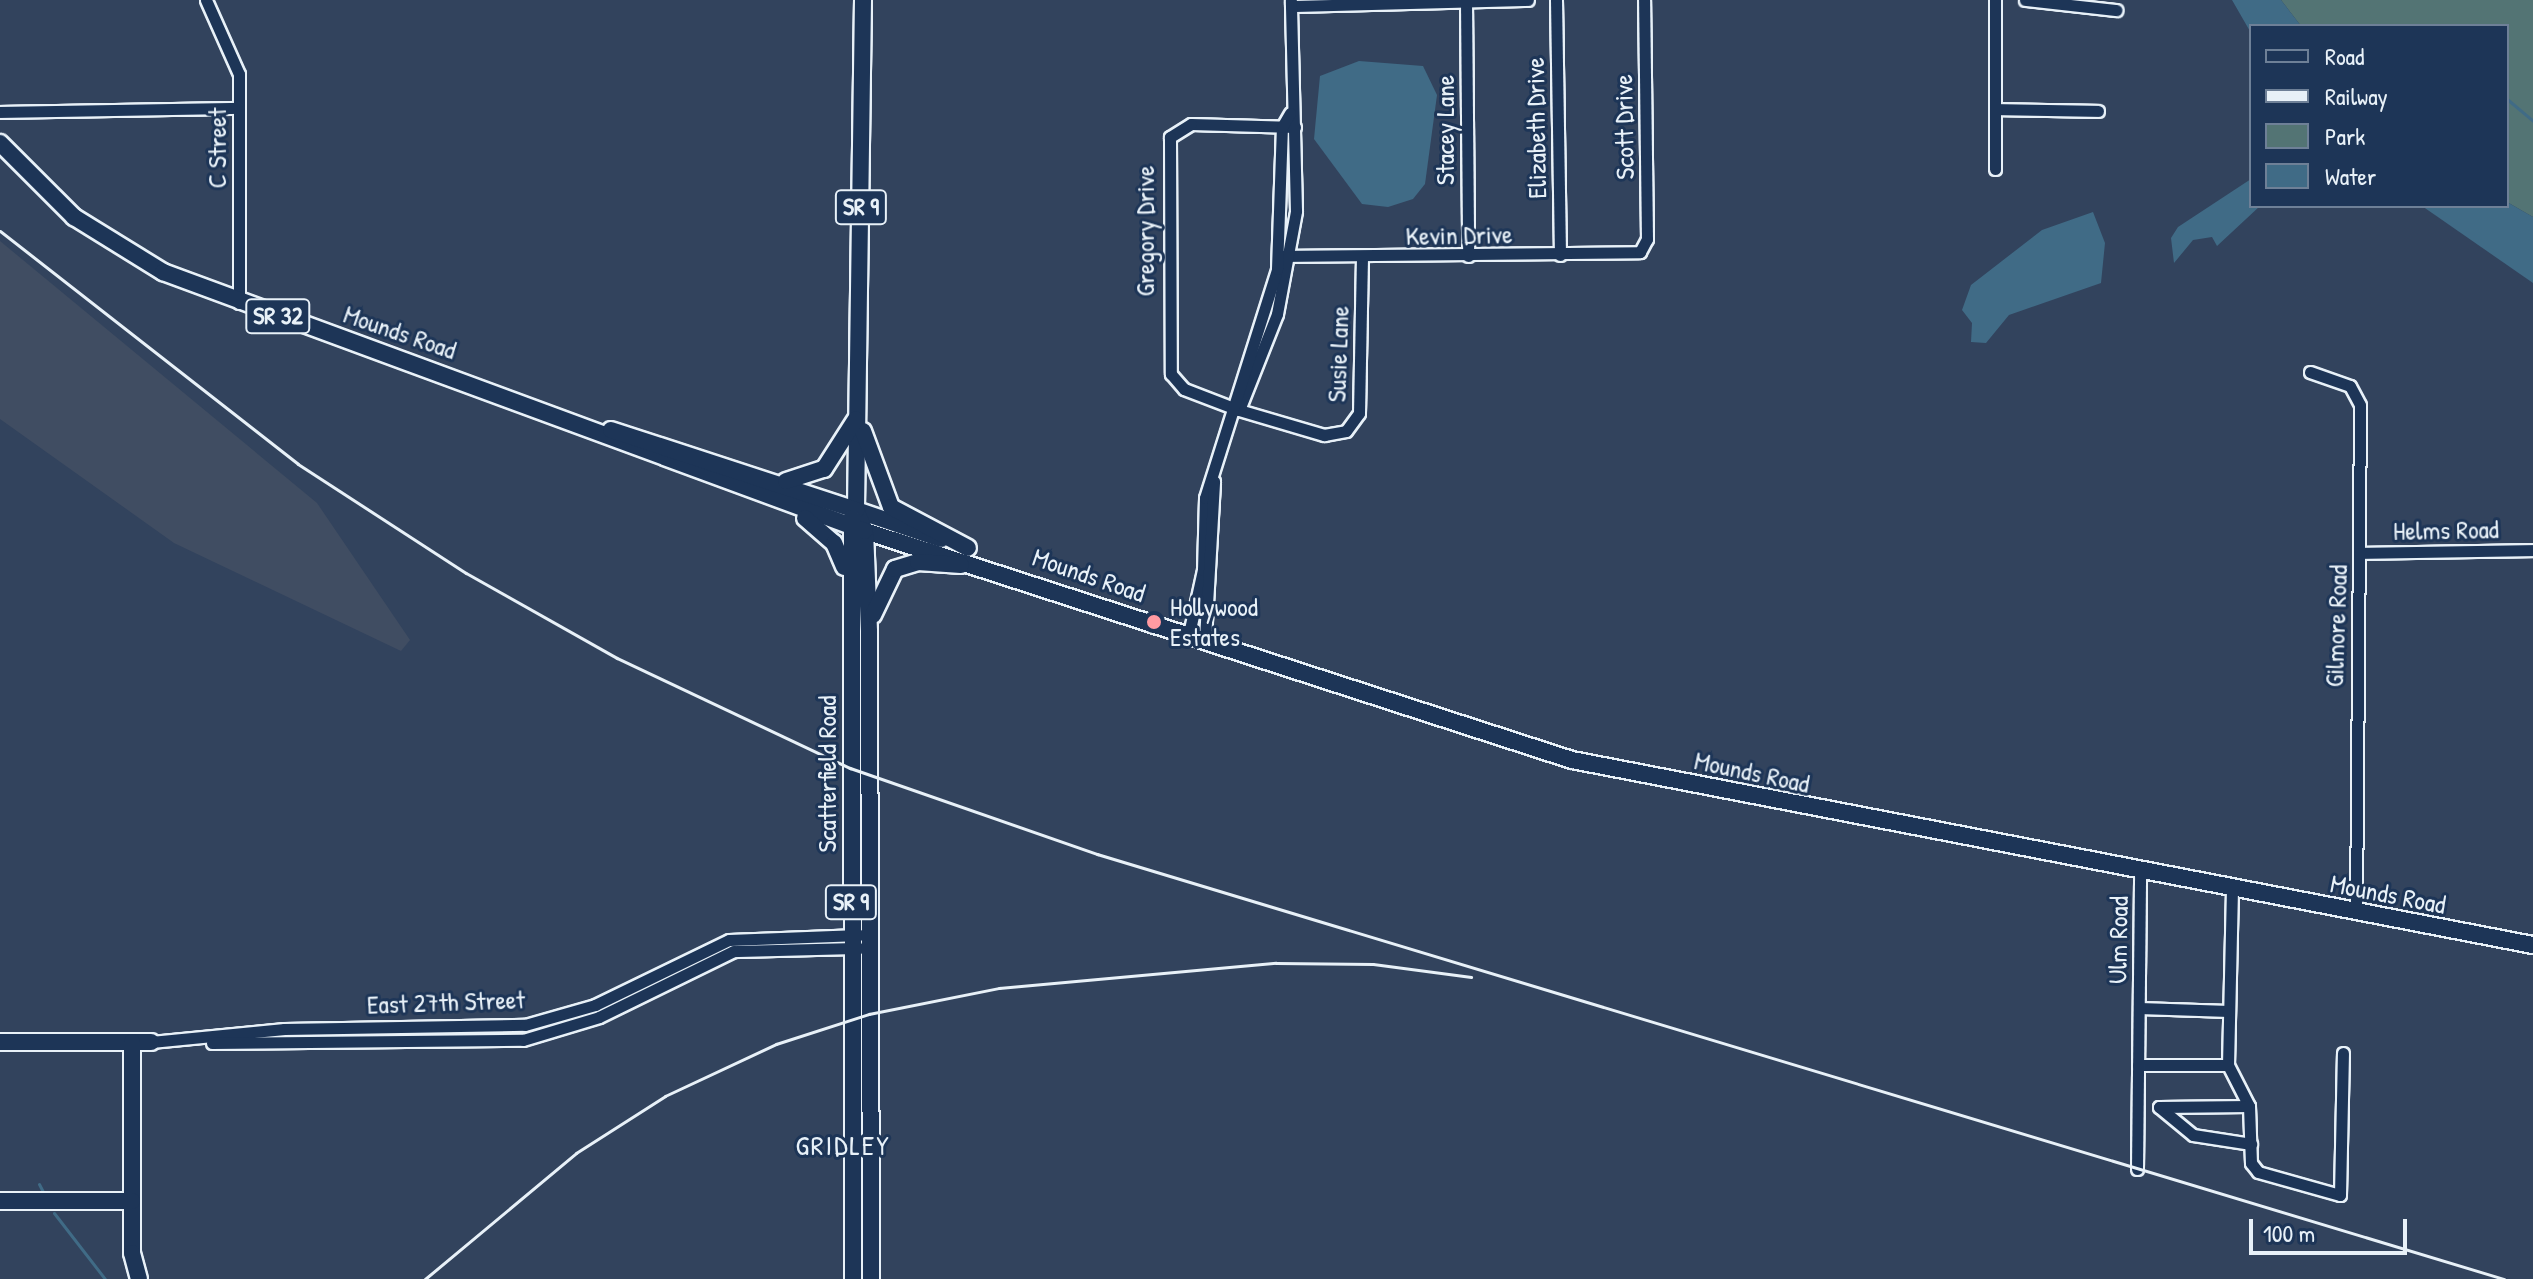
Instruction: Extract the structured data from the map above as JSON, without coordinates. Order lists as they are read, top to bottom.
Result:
{
  "streets": {
    "main road": [
      "SR 9",
      "SR 32",
      "Mounds Road",
      "Scatterfield Road",
      "East 27th Street"
    ],
    "street": [
      "Scott Drive",
      "Elizabeth Drive",
      "Stacey Lane",
      "C Street",
      "Gregory Drive",
      "Kevin Drive",
      "Susie Lane",
      "Helms Road",
      "Gilmore Road",
      "Ulm Road"
    ]
  },
  "crossings": [
    ["Scott Drive", "Kevin Drive"],
    ["Elizabeth Drive", "Kevin Drive"],
    ["Stacey Lane", "Kevin Drive"],
    ["C Street", "Mounds Road"],
    ["Gregory Drive", "Susie Lane"],
    ["Kevin Drive", "Susie Lane"],
    ["SR 32", "Mounds Road"],
    ["SR 32", "Scatterfield Road"],
    ["Mounds Road", "Gilmore Road"],
    ["Mounds Road", "Scatterfield Road"],
    ["Mounds Road", "Ulm Road"],
    ["Helms Road", "Gilmore Road"],
    ["Scatterfield Road", "East 27th Street"]
  ],
  "districts": ["GRIDLEY"],
  "places": ["Hollywood Estates"],
  "legend": [
    "Road",
    "Railway",
    "Park",
    "Water"
  ],
  "scale_bar": "100 m"
}
